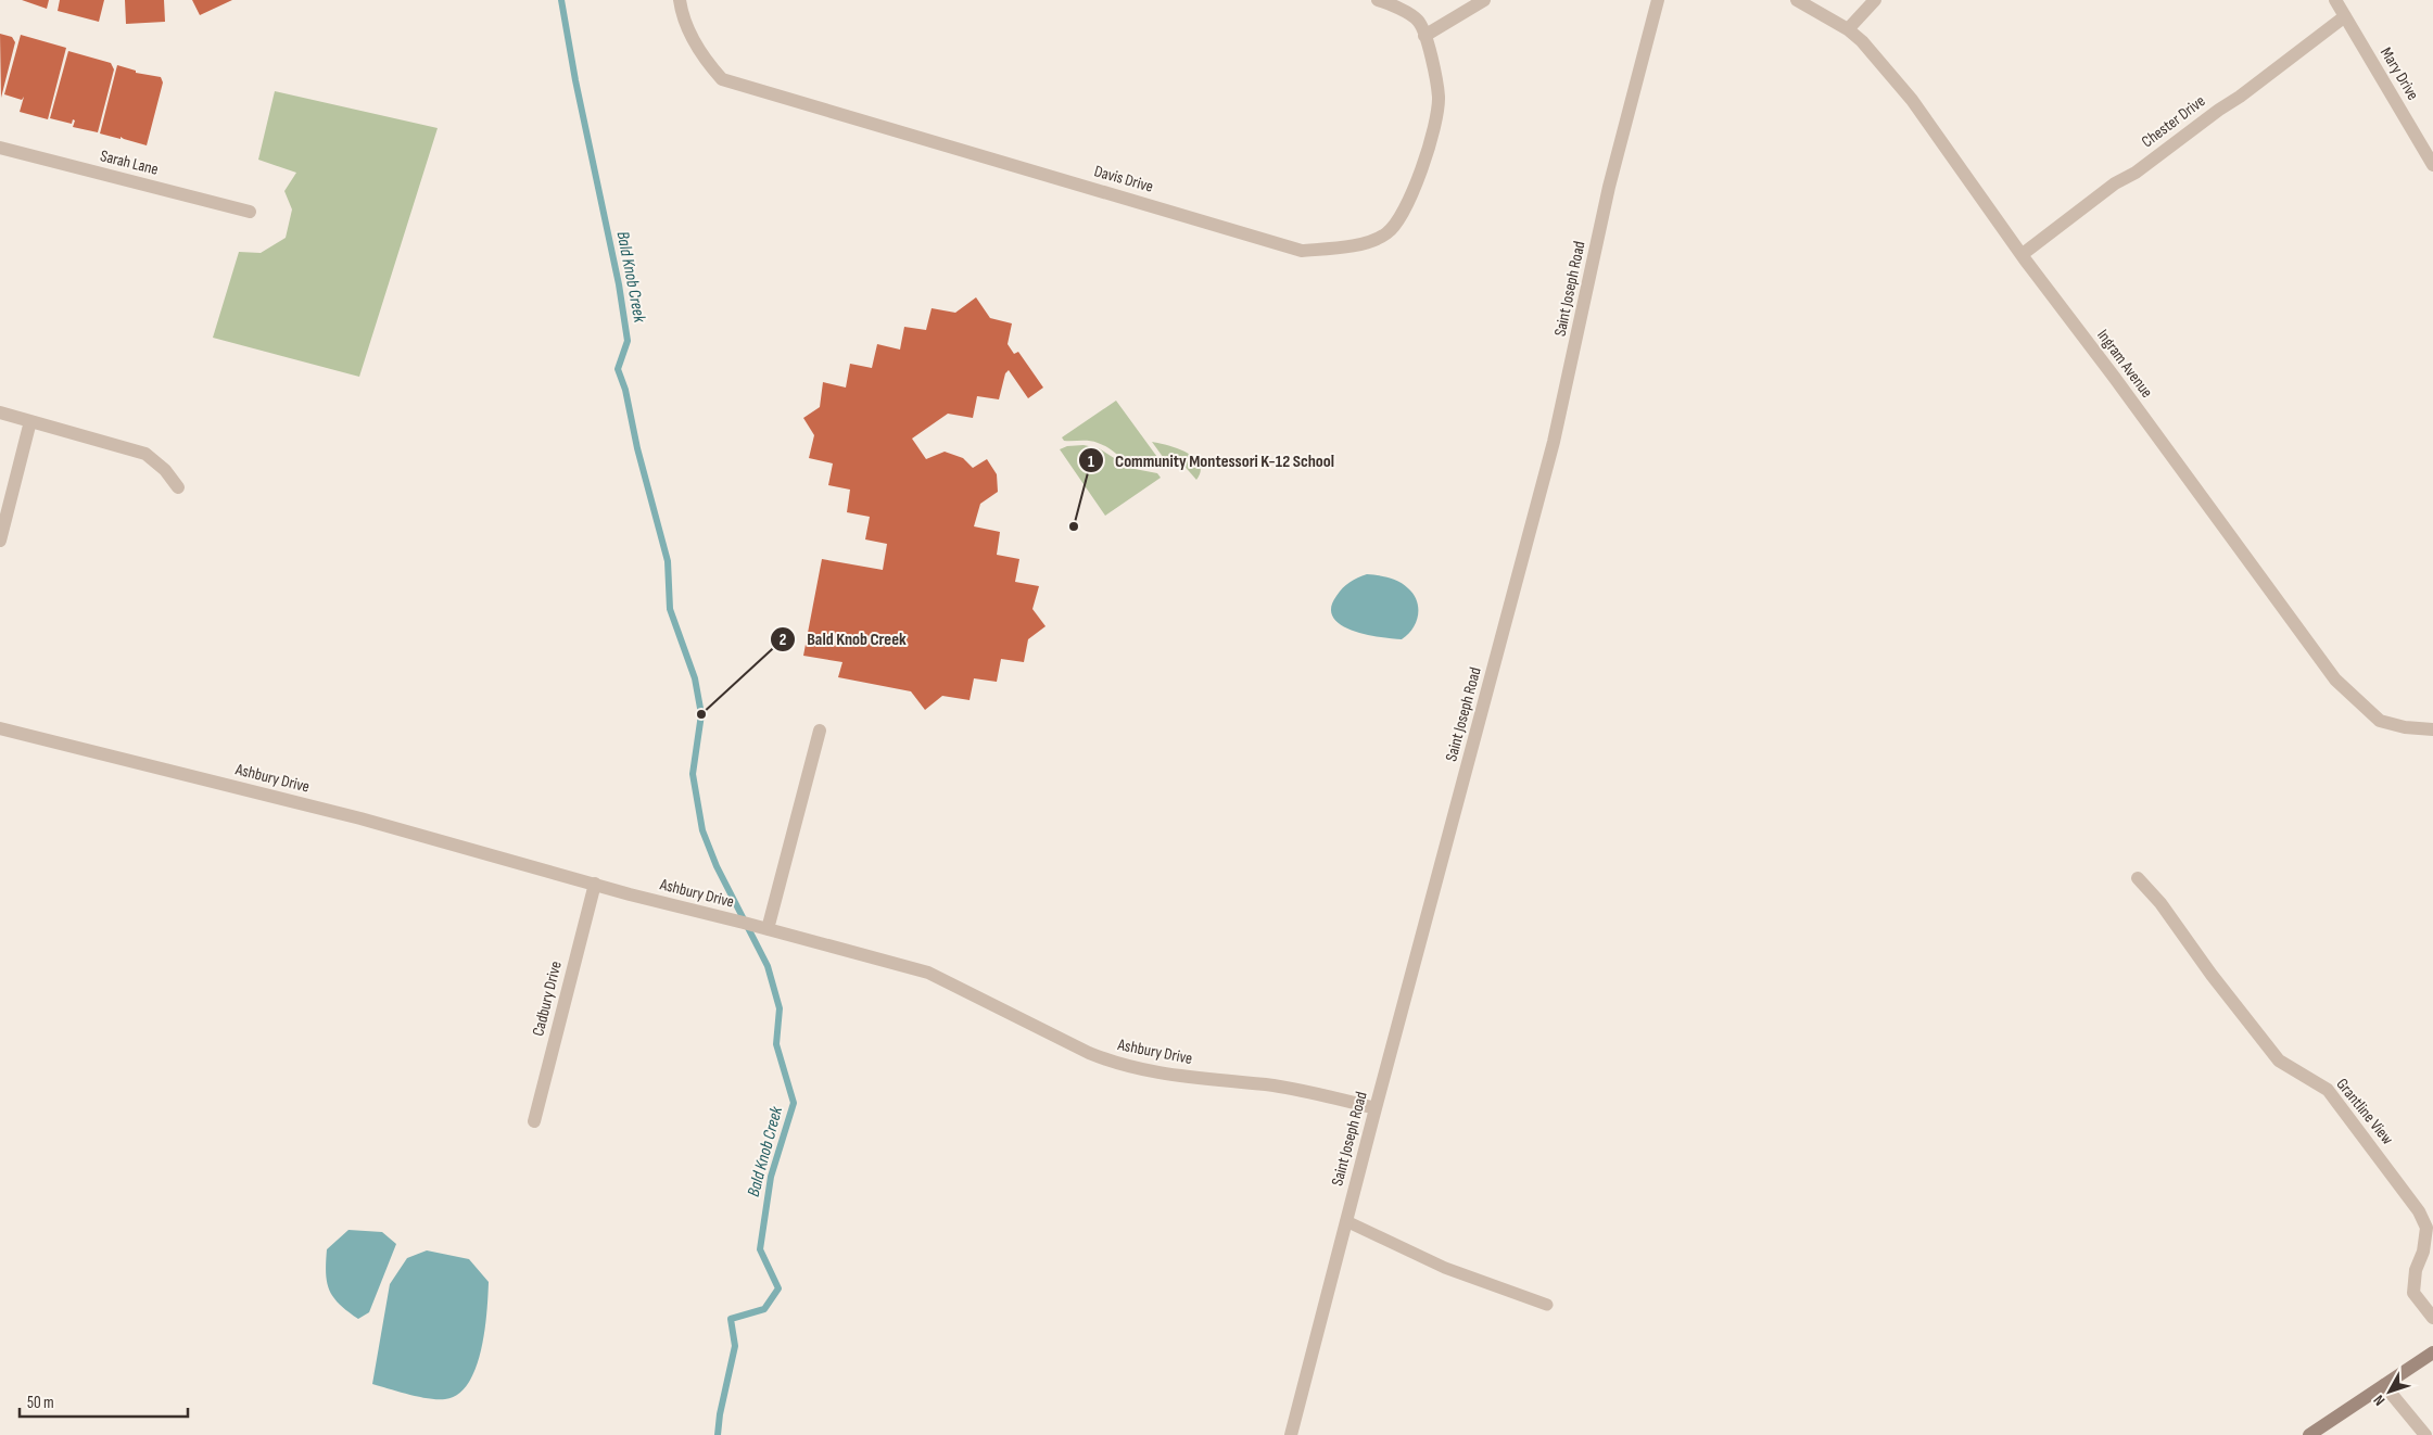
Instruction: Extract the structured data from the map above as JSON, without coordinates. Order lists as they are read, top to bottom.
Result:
{
  "streets": {
    "street": [
      "Mary Drive",
      "Chester Drive",
      "Sarah Lane",
      "Davis Drive",
      "Saint Joseph Road",
      "Ingram Avenue",
      "Ashbury Drive",
      "Cadbury Drive",
      "Grantline View"
    ]
  },
  "crossings": [
    ["Mary Drive", "Chester Drive"],
    ["Chester Drive", "Ingram Avenue"],
    ["Saint Joseph Road", "Ashbury Drive"],
    ["Ashbury Drive", "Cadbury Drive"]
  ],
  "water": ["Bald Knob Creek"],
  "places": ["Community Montessori K-12 School", "Bald Knob Creek"],
  "scale_bar": "50 m",
  "north": "bottom left"
}
